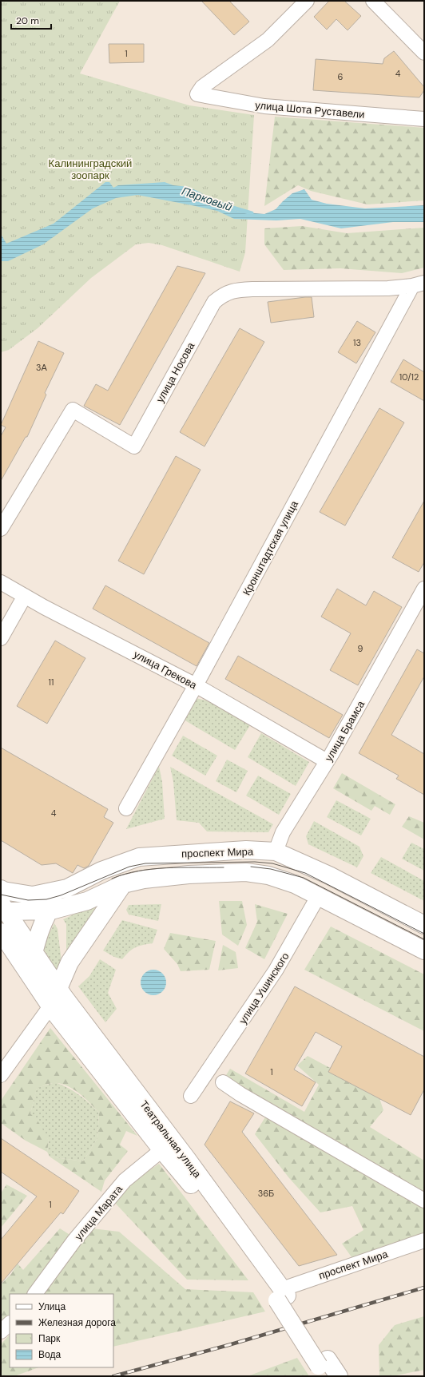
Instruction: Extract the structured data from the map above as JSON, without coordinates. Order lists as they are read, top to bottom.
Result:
{
  "streets": {
    "main road": [
      "улица Брамса",
      "проспект Мира",
      "улица Ушинского",
      "Театральная улица"
    ],
    "street": [
      "улица Шота Руставели",
      "улица Носова",
      "Кронштадтская улица",
      "улица Грекова",
      "улица Марата"
    ]
  },
  "crossings": [
    ["улица Носова", "Кронштадтская улица"],
    ["Кронштадтская улица", "улица Грекова"],
    ["улица Грекова", "улица Брамса"],
    ["улица Брамса", "проспект Мира"],
    ["проспект Мира", "улица Ушинского"],
    ["проспект Мира", "Театральная улица"],
    ["Театральная улица", "улица Марата"]
  ],
  "water": ["Парковый"],
  "parks": ["Калининградский зоопарк"],
  "house_numbers": [
    "1",
    "4",
    "6",
    "13",
    "3А",
    "10/12",
    "9",
    "11",
    "4",
    "1",
    "36Б",
    "1"
  ],
  "legend": [
    "Улица",
    "Железная дорога",
    "Парк",
    "Вода"
  ],
  "scale_bar": "20 m"
}
